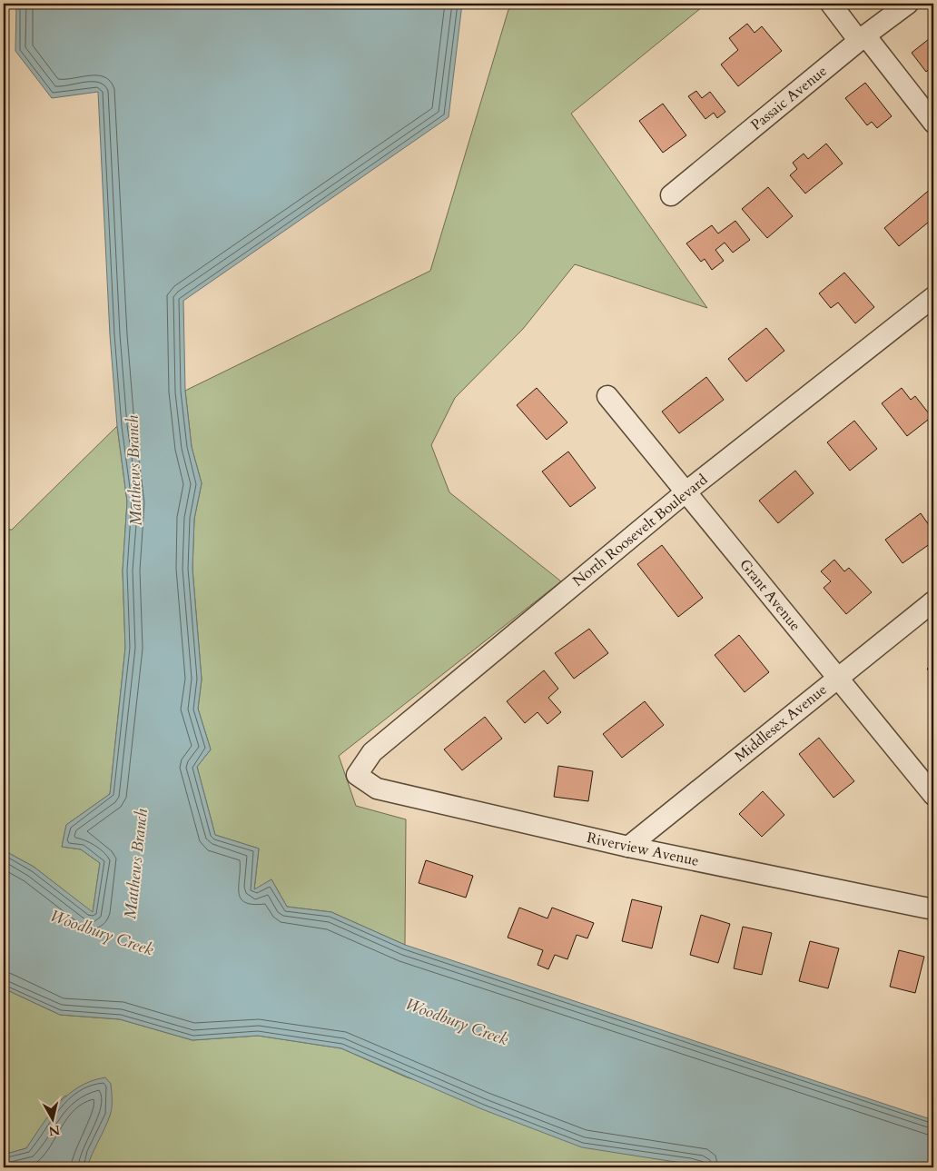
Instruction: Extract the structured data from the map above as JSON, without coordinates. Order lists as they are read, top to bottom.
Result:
{
  "streets": {
    "street": [
      "Passaic Avenue",
      "North Roosevelt Boulevard",
      "Grant Avenue",
      "Middlesex Avenue",
      "Riverview Avenue"
    ]
  },
  "crossings": [
    ["North Roosevelt Boulevard", "Grant Avenue"],
    ["North Roosevelt Boulevard", "Riverview Avenue"],
    ["Grant Avenue", "Middlesex Avenue"],
    ["Middlesex Avenue", "Riverview Avenue"]
  ],
  "water": ["Matthews Branch", "Woodbury Creek"],
  "north": "bottom"
}
